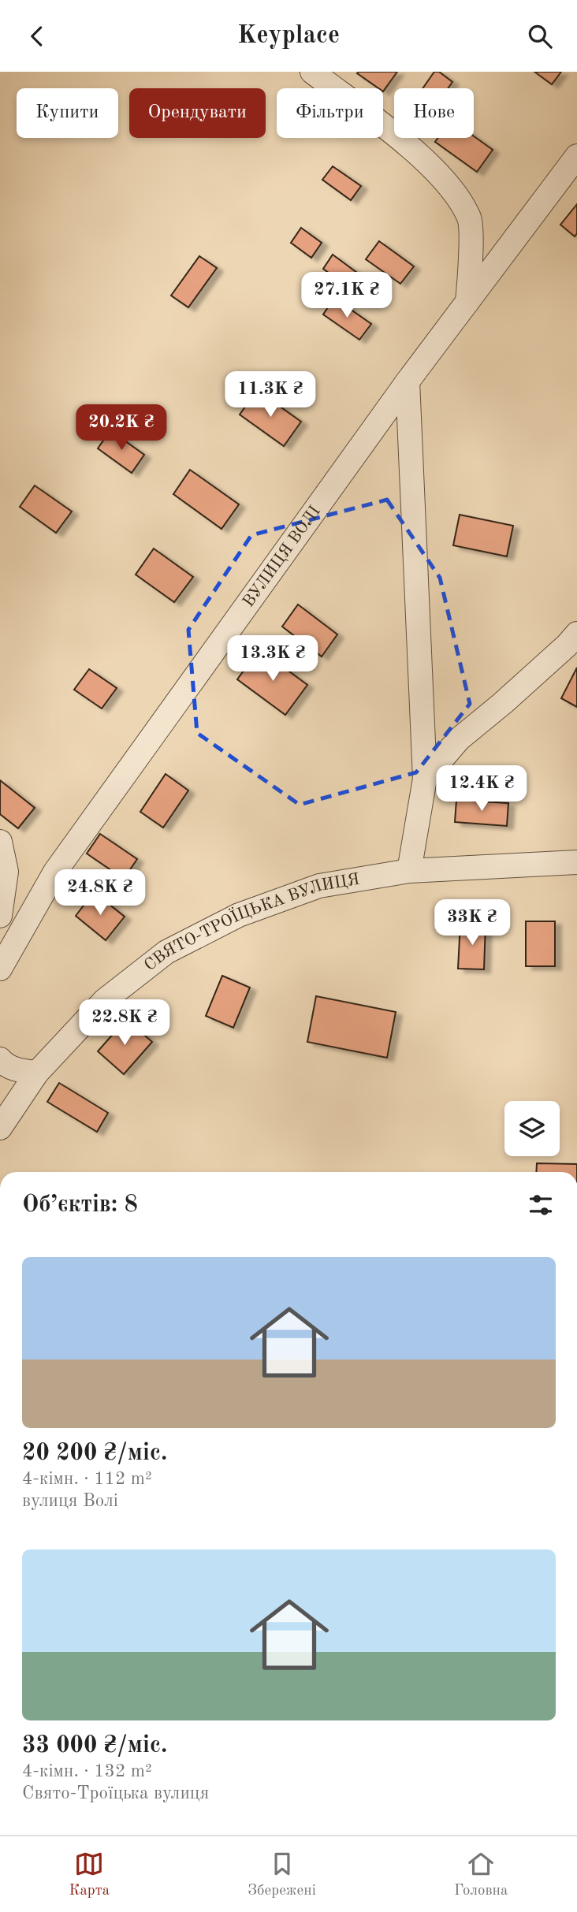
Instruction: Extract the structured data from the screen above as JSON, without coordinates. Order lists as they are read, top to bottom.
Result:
{
  "streets": {
    "street": ["ВУЛИЦЯ ВОЛІ", "СВЯТО-ТРОЇЦЬКА ВУЛИЦЯ"]
  },
  "page": {
    "header": "Keyplace",
    "chip": [
      "Купити",
      "Орендувати",
      "Фільтри",
      "Нове"
    ],
    "price": [
      "27.1K ₴",
      "11.3K ₴",
      "20.2K ₴",
      "13.3K ₴",
      "12.4K ₴",
      "24.8K ₴",
      "33K ₴",
      "22.8K ₴"
    ],
    "heading": "Об’єктів: 8",
    "list": [
      {
        "name": "20 200 ₴/міс.",
        "note": "4-кімн. · 112 m² · вулиця Волі"
      },
      {
        "name": "33 000 ₴/міс.",
        "note": "4-кімн. · 132 m² · Свято-Троїцька вулиця"
      }
    ],
    "tabs": ["Карта", "Збережені", "Головна"]
  }
}
